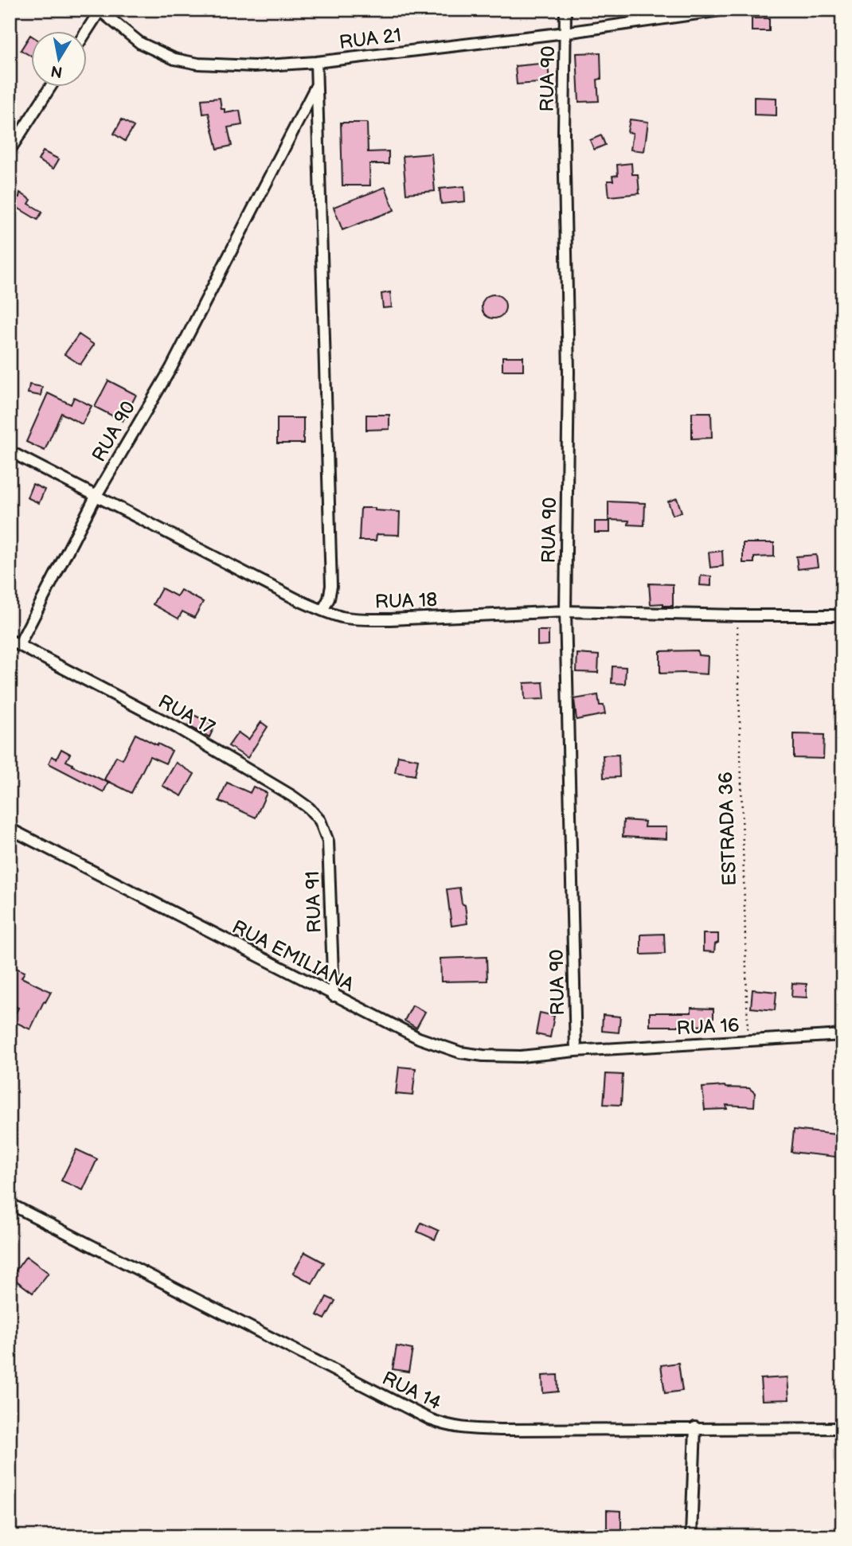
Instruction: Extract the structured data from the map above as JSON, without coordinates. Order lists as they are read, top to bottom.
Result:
{
  "streets": {
    "street": [
      "RUA 21",
      "RUA 90",
      "RUA 18",
      "RUA 17",
      "RUA 91",
      "RUA EMILIANA",
      "RUA 16",
      "RUA 14"
    ],
    "path": ["ESTRADA 36"]
  },
  "crossings": [
    ["RUA 21", "RUA 90"],
    ["RUA 90", "RUA 18"],
    ["RUA 90", "RUA 17"],
    ["RUA 90", "RUA EMILIANA"],
    ["RUA 90", "RUA 16"],
    ["RUA 18", "ESTRADA 36"],
    ["RUA 17", "RUA 91"],
    ["ESTRADA 36", "RUA 16"],
    ["RUA 91", "RUA EMILIANA"],
    ["RUA EMILIANA", "RUA 16"]
  ],
  "north": "bottom"
}
